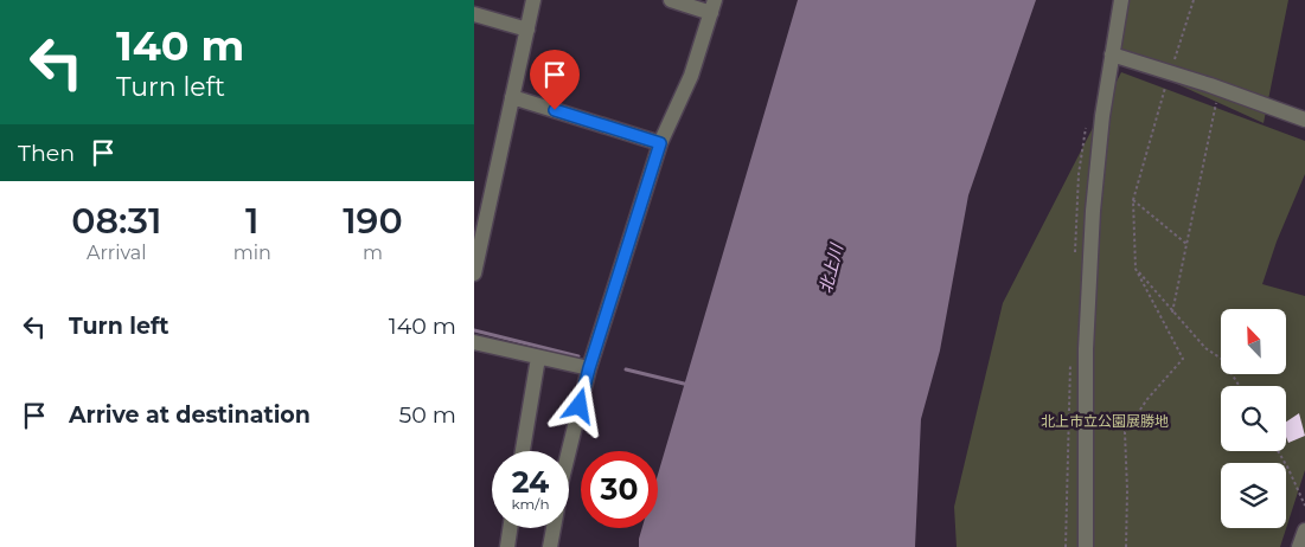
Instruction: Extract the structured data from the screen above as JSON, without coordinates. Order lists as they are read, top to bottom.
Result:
{
  "water": ["北上川"],
  "parks": ["北上市立公園展勝地"],
  "north": "top left",
  "page": {
    "turn": ["140 m", "Turn left"],
    "then": "Then",
    "eta": [
      "08:31",
      "Arrival",
      "1",
      "min",
      "190",
      "m"
    ],
    "list": [
      {
        "name": "Turn left",
        "value": "140 m"
      },
      {
        "name": "Arrive at destination",
        "value": "50 m"
      }
    ],
    "speed": "24 km/h",
    "limit": "30"
  }
}
